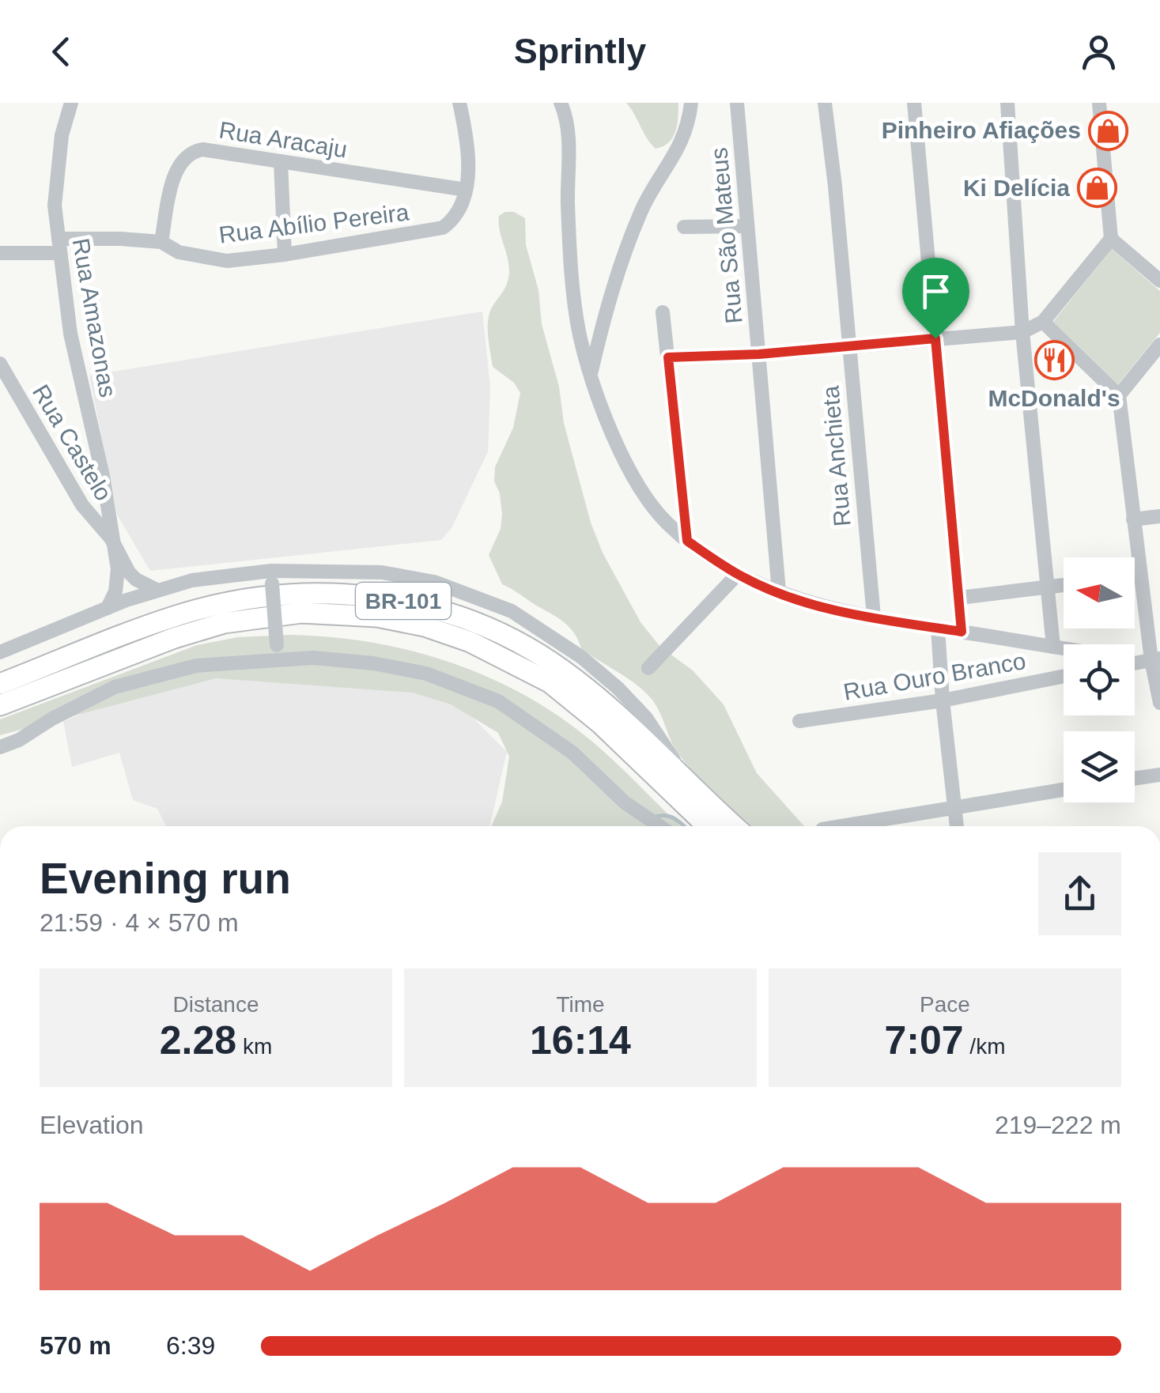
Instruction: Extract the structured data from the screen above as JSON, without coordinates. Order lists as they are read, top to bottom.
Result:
{
  "streets": {
    "highway": ["BR-101"],
    "street": [
      "Rua Aracaju",
      "Rua Abílio Pereira",
      "Rua São Mateus",
      "Rua Amazonas",
      "Rua Castelo",
      "Rua Anchieta",
      "Rua Ouro Branco"
    ]
  },
  "crossings": [
    ["Rua Aracaju", "Rua Abílio Pereira"],
    ["Rua Abílio Pereira", "Rua Amazonas"],
    ["Rua Amazonas", "Rua Castelo"]
  ],
  "places": {
    "shop": ["Pinheiro Afiações", "Ki Delícia"],
    "restaurant": ["McDonald's"]
  },
  "north": "left",
  "page": {
    "header": "Sprintly",
    "heading": ["Evening run", "21:59 · 4 × 570 m"],
    "stats": [
      ["Distance", "2.28 km"],
      ["Time", "16:14"],
      ["Pace", "7:07 /km"]
    ],
    "chart": ["Elevation", "219–222 m"],
    "list": [
      {
        "name": "570 m",
        "note": "6:39"
      }
    ]
  }
}
